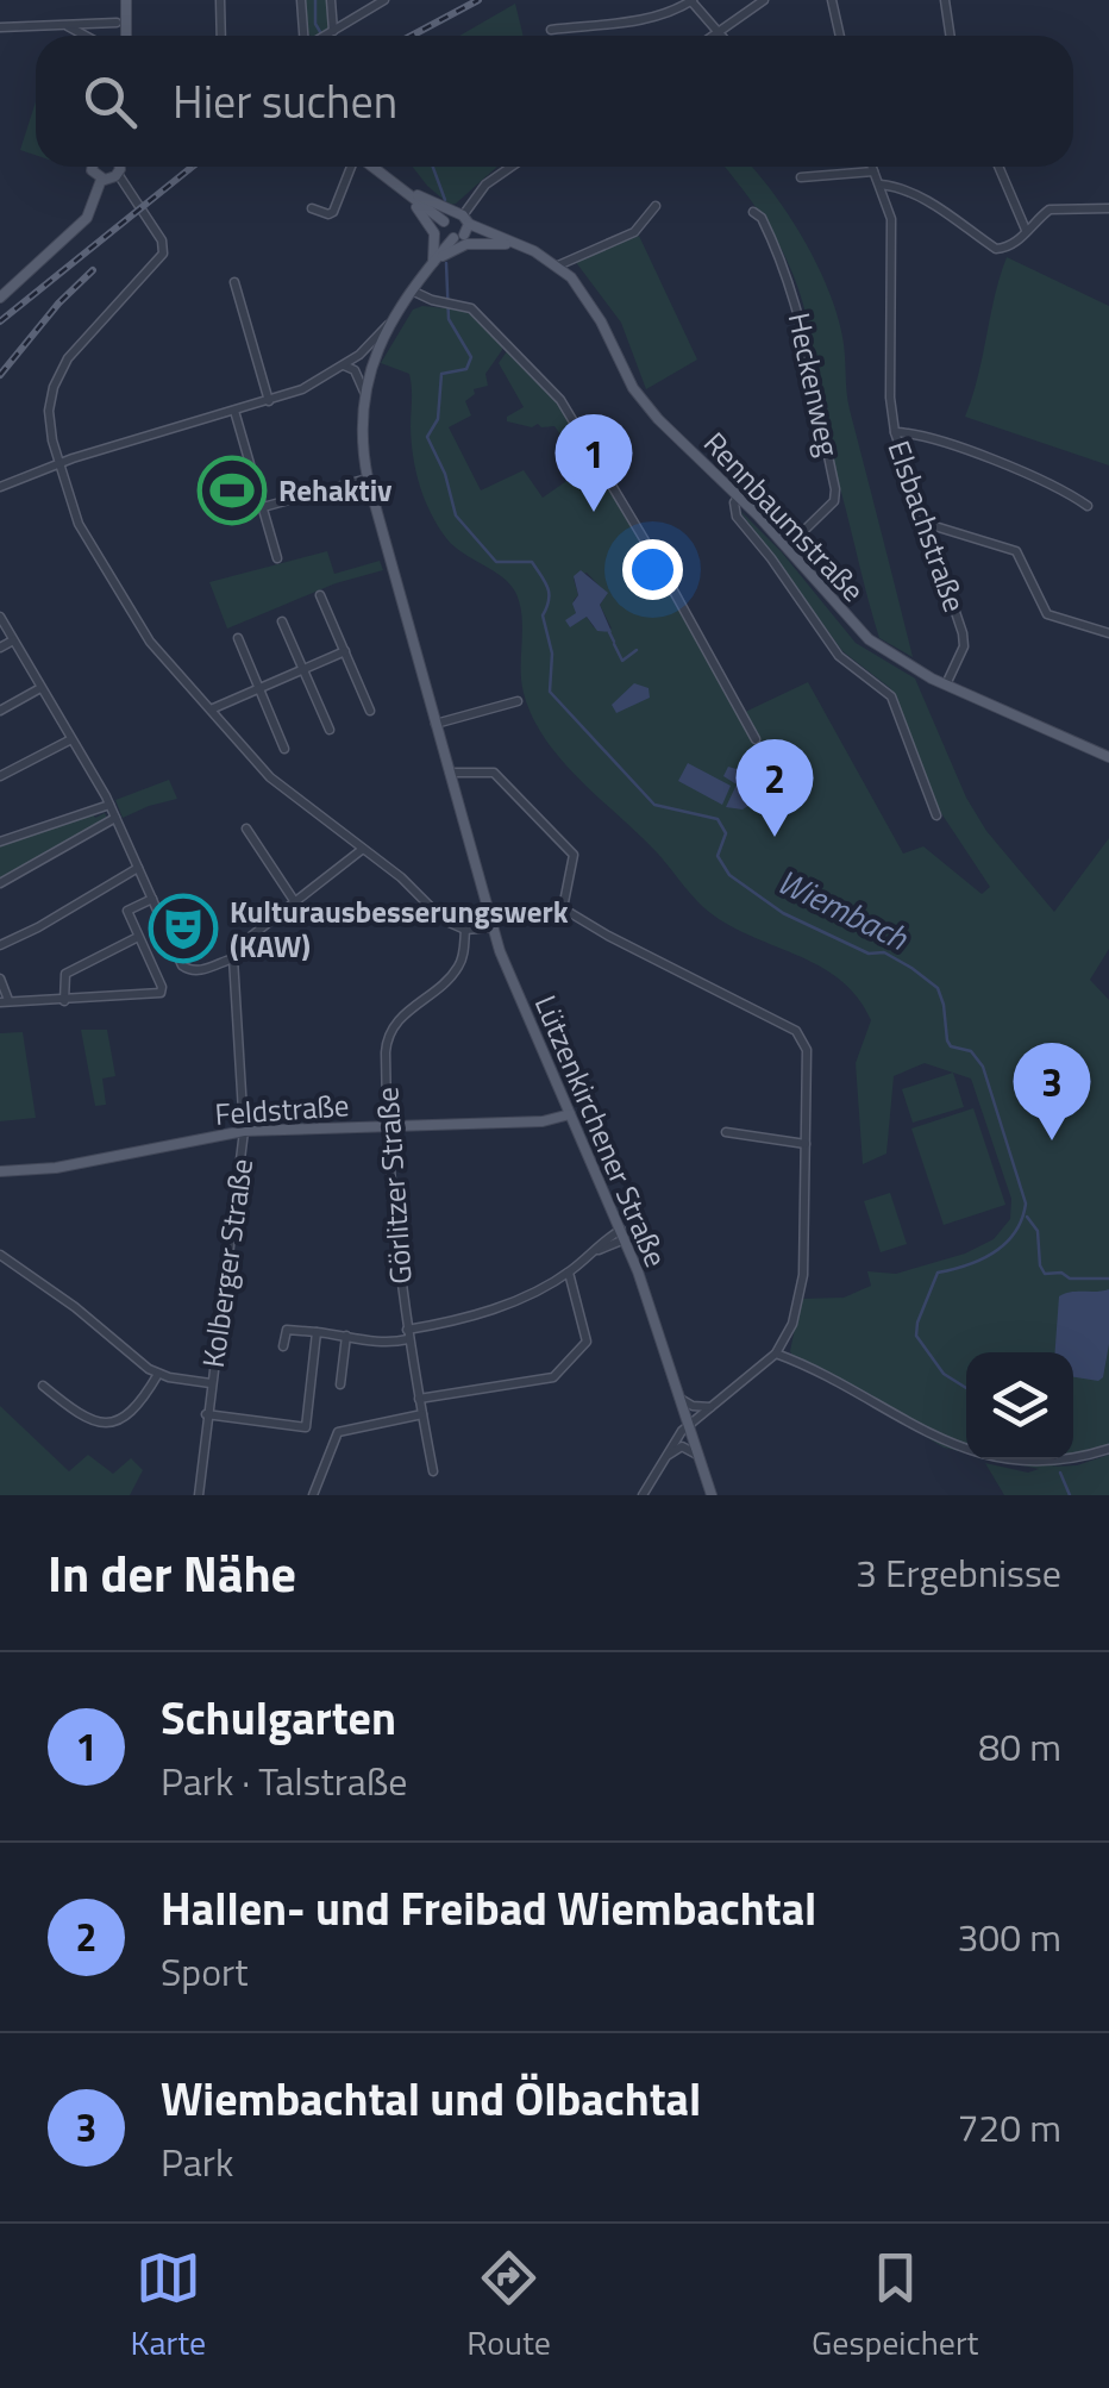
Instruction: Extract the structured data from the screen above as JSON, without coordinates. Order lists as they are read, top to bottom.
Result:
{
  "streets": {
    "main road": ["Rennbaumstraße", "Feldstraße", "Lützenkirchener Straße"],
    "street": [
      "Heckenweg",
      "Elsbachstraße",
      "Görlitzer Straße",
      "Kolberger Straße"
    ]
  },
  "crossings": [
    ["Heckenweg", "Rennbaumstraße"],
    ["Rennbaumstraße", "Elsbachstraße"],
    ["Rennbaumstraße", "Lützenkirchener Straße"],
    ["Feldstraße", "Lützenkirchener Straße"],
    ["Feldstraße", "Görlitzer Straße"],
    ["Feldstraße", "Kolberger Straße"]
  ],
  "water": ["Wiembach"],
  "places": {
    "sports": ["Rehaktiv"],
    "theatre": ["Kulturausbesserungswerk (KAW)"]
  },
  "page": {
    "search": "Hier suchen",
    "pins": ["1", "2", "3"],
    "heading": ["In der Nähe", "3 Ergebnisse"],
    "list": [
      {
        "mark": "1",
        "name": "Schulgarten",
        "note": "Park · Talstraße",
        "value": "80 m"
      },
      {
        "mark": "2",
        "name": "Hallen- und Freibad Wiembachtal",
        "note": "Sport",
        "value": "300 m"
      },
      {
        "mark": "3",
        "name": "Wiembachtal und Ölbachtal",
        "note": "Park",
        "value": "720 m"
      }
    ],
    "nav": ["Karte", "Route", "Gespeichert"]
  }
}
